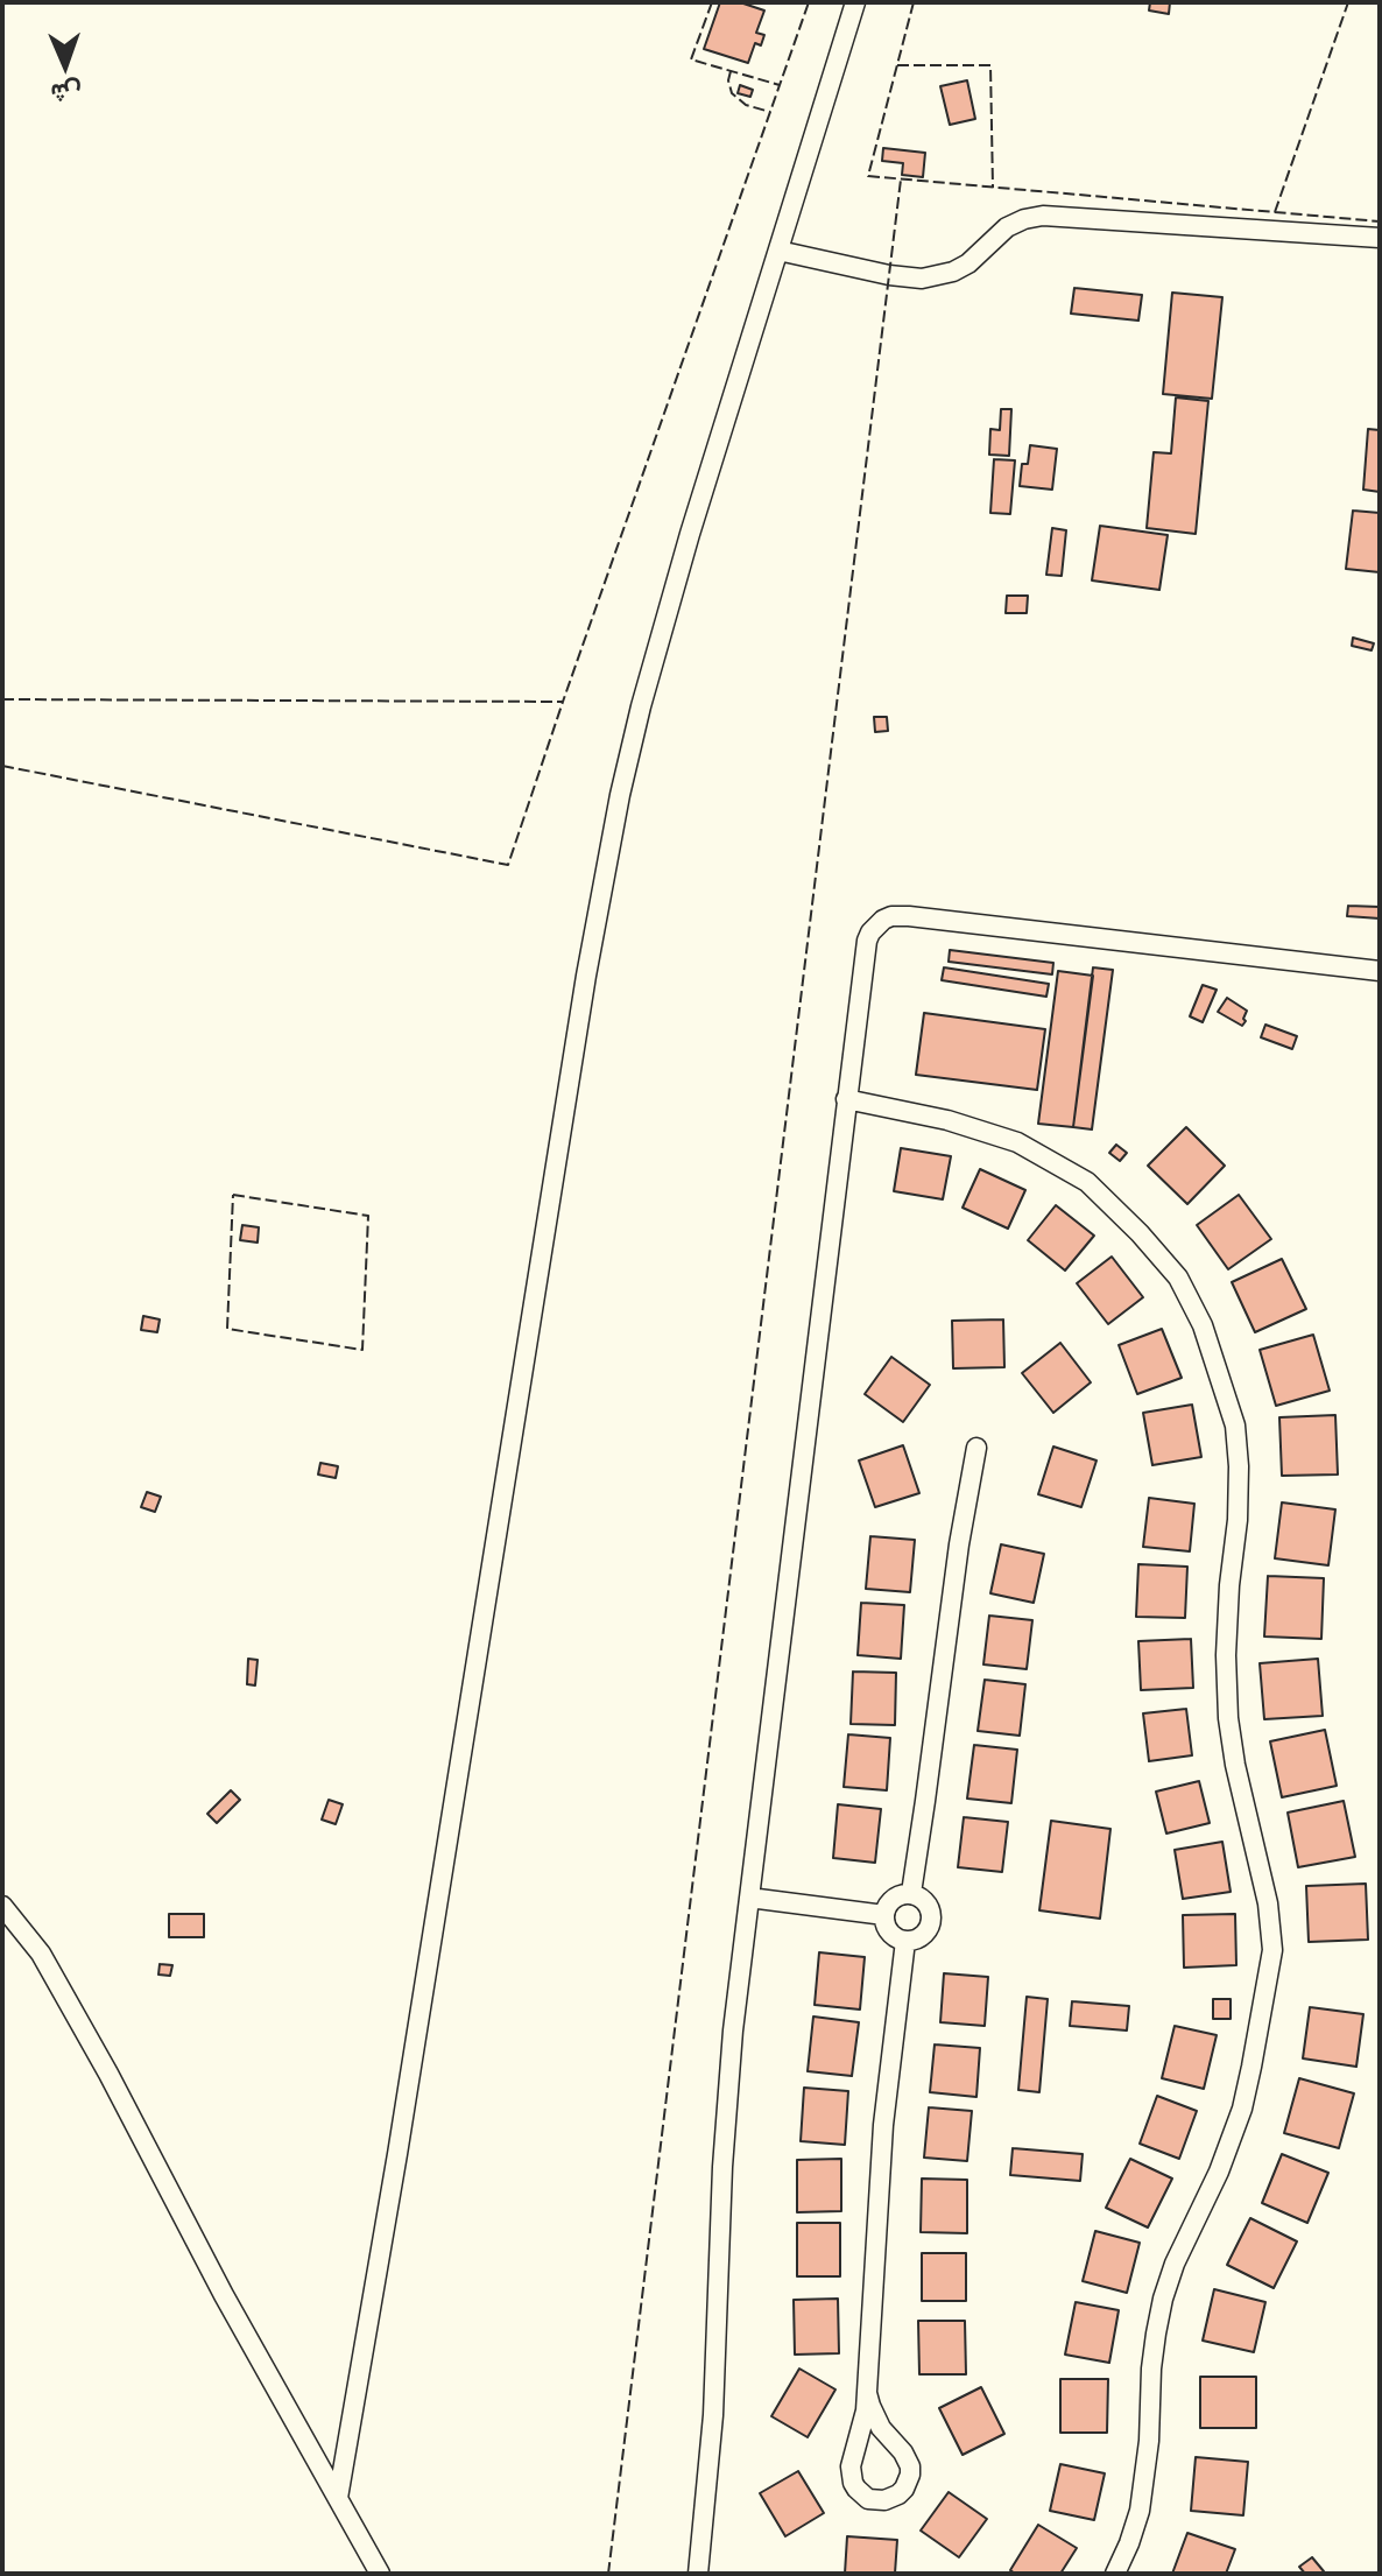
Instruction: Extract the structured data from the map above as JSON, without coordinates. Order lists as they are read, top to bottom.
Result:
{
  "north": "bottom"
}
